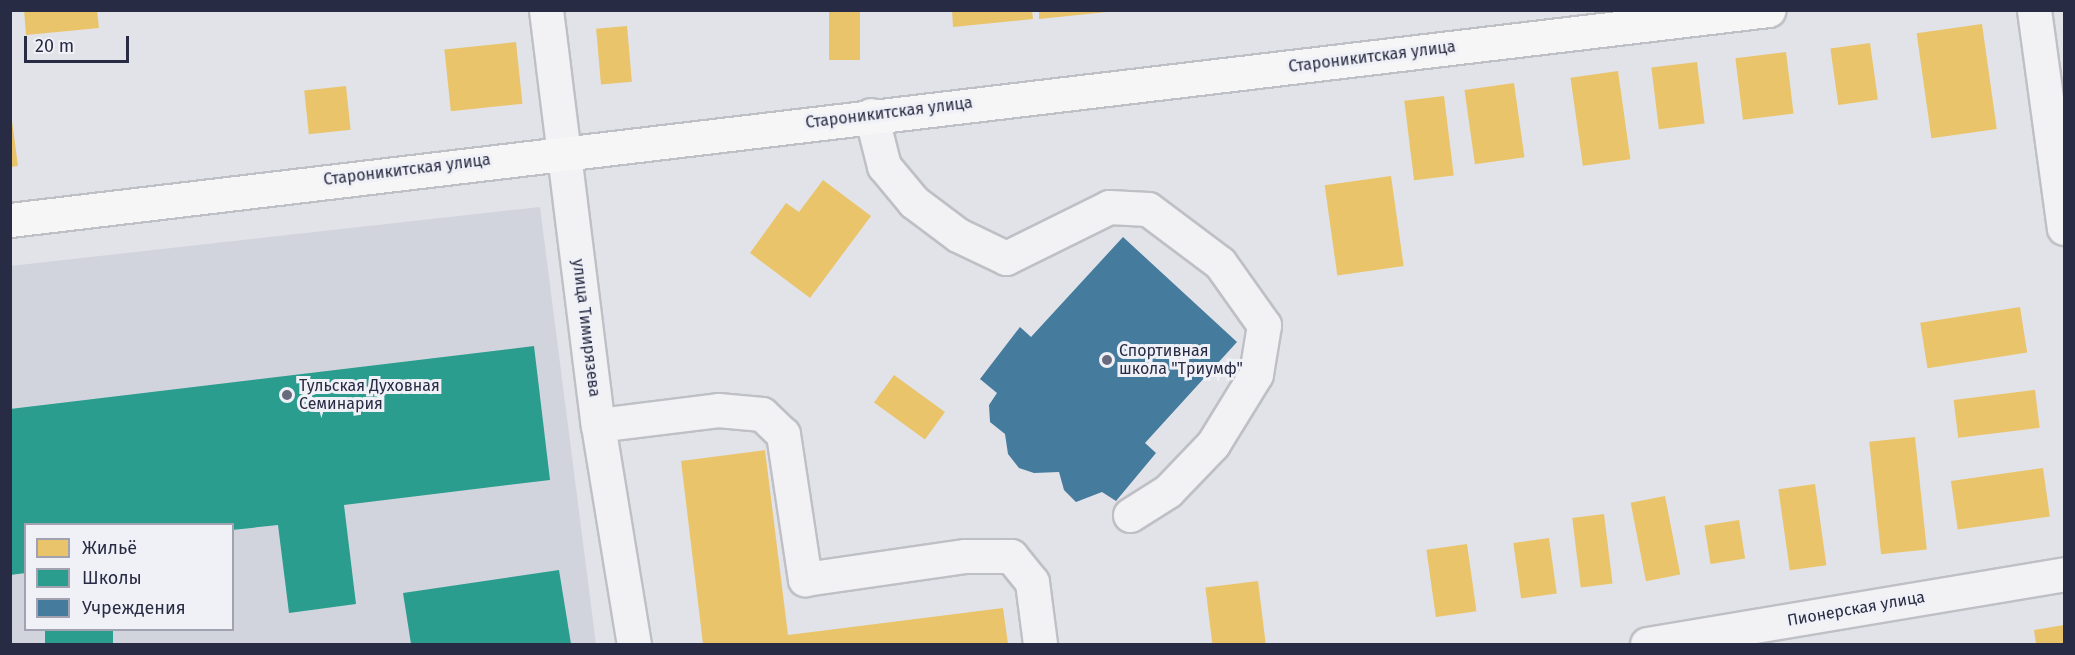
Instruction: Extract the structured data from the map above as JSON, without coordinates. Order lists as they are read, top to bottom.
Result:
{
  "streets": {
    "main road": ["Староникитская улица"],
    "street": ["улица Тимирязева", "Пионерская улица"]
  },
  "crossings": [
    ["Староникитская улица", "улица Тимирязева"]
  ],
  "places": ["Спортивная школа \"Триумф\"", "Тульская Духовная Семинария"],
  "legend": ["Жильё", "Школы", "Учреждения"],
  "scale_bar": "20 m"
}
